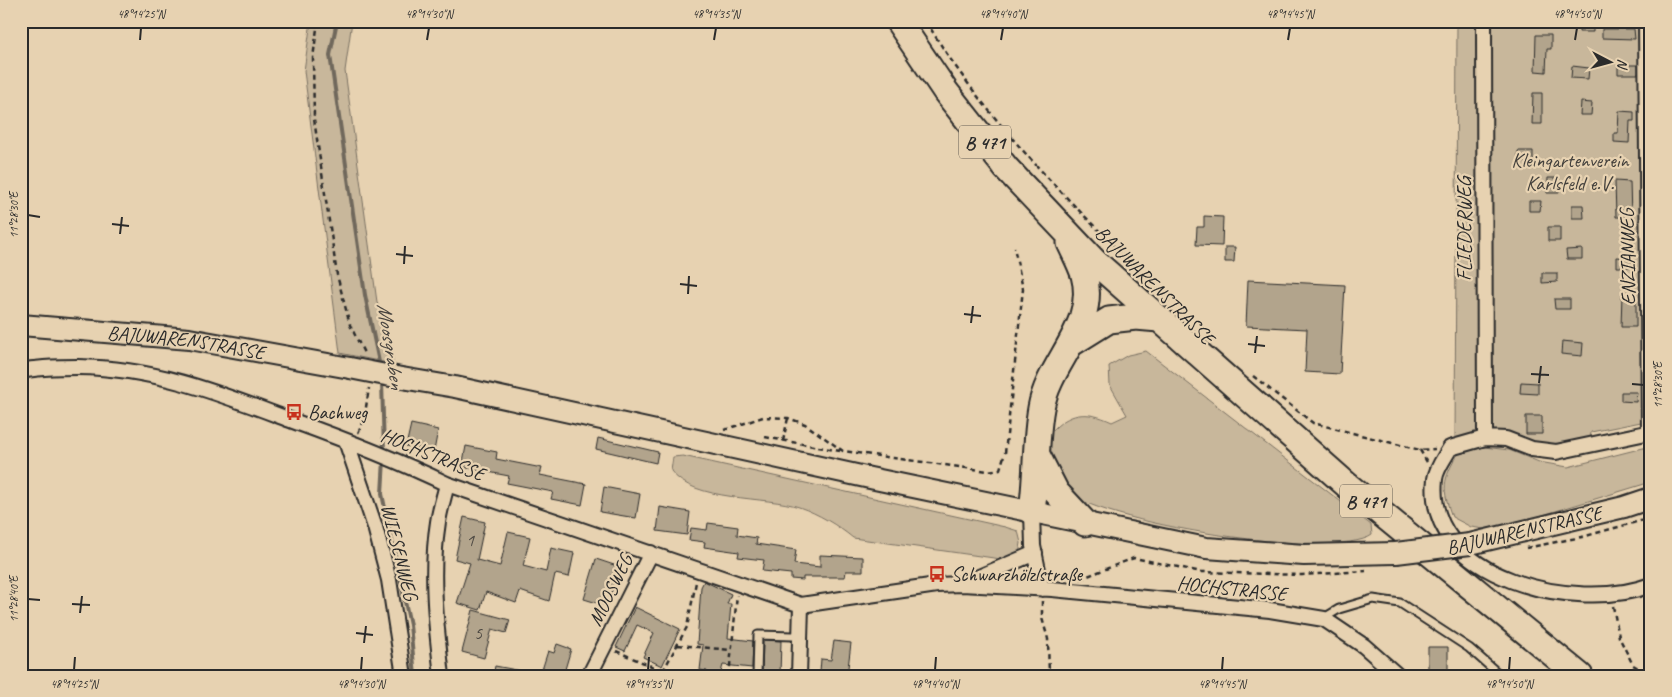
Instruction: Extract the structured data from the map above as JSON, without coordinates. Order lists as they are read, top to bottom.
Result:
{
  "streets": {
    "highway": ["B 471"],
    "main road": ["BAJUWARENSTRASSE"],
    "street": [
      "FLIEDERWEG",
      "ENZIANWEG",
      "HOCHSTRASSE",
      "WIESENWEG",
      "MOOSWEG"
    ]
  },
  "crossings": [
    ["B 471", "BAJUWARENSTRASSE"],
    ["HOCHSTRASSE", "WIESENWEG"],
    ["HOCHSTRASSE", "MOOSWEG"]
  ],
  "water": ["Moosgraben"],
  "parks": ["Kleingartenverein Karlsfeld e.V."],
  "places": {
    "bus stop": ["Bachweg", "Schwarzhölzlstraße"]
  },
  "house_numbers": ["1", "5"],
  "north": "right",
  "coordinates": [
    "48°14'25\"N",
    "48°14'30\"N",
    "48°14'35\"N",
    "48°14'40\"N",
    "48°14'45\"N",
    "48°14'50\"N",
    "11°28'30\"E",
    "11°28'40\"E"
  ]
}
